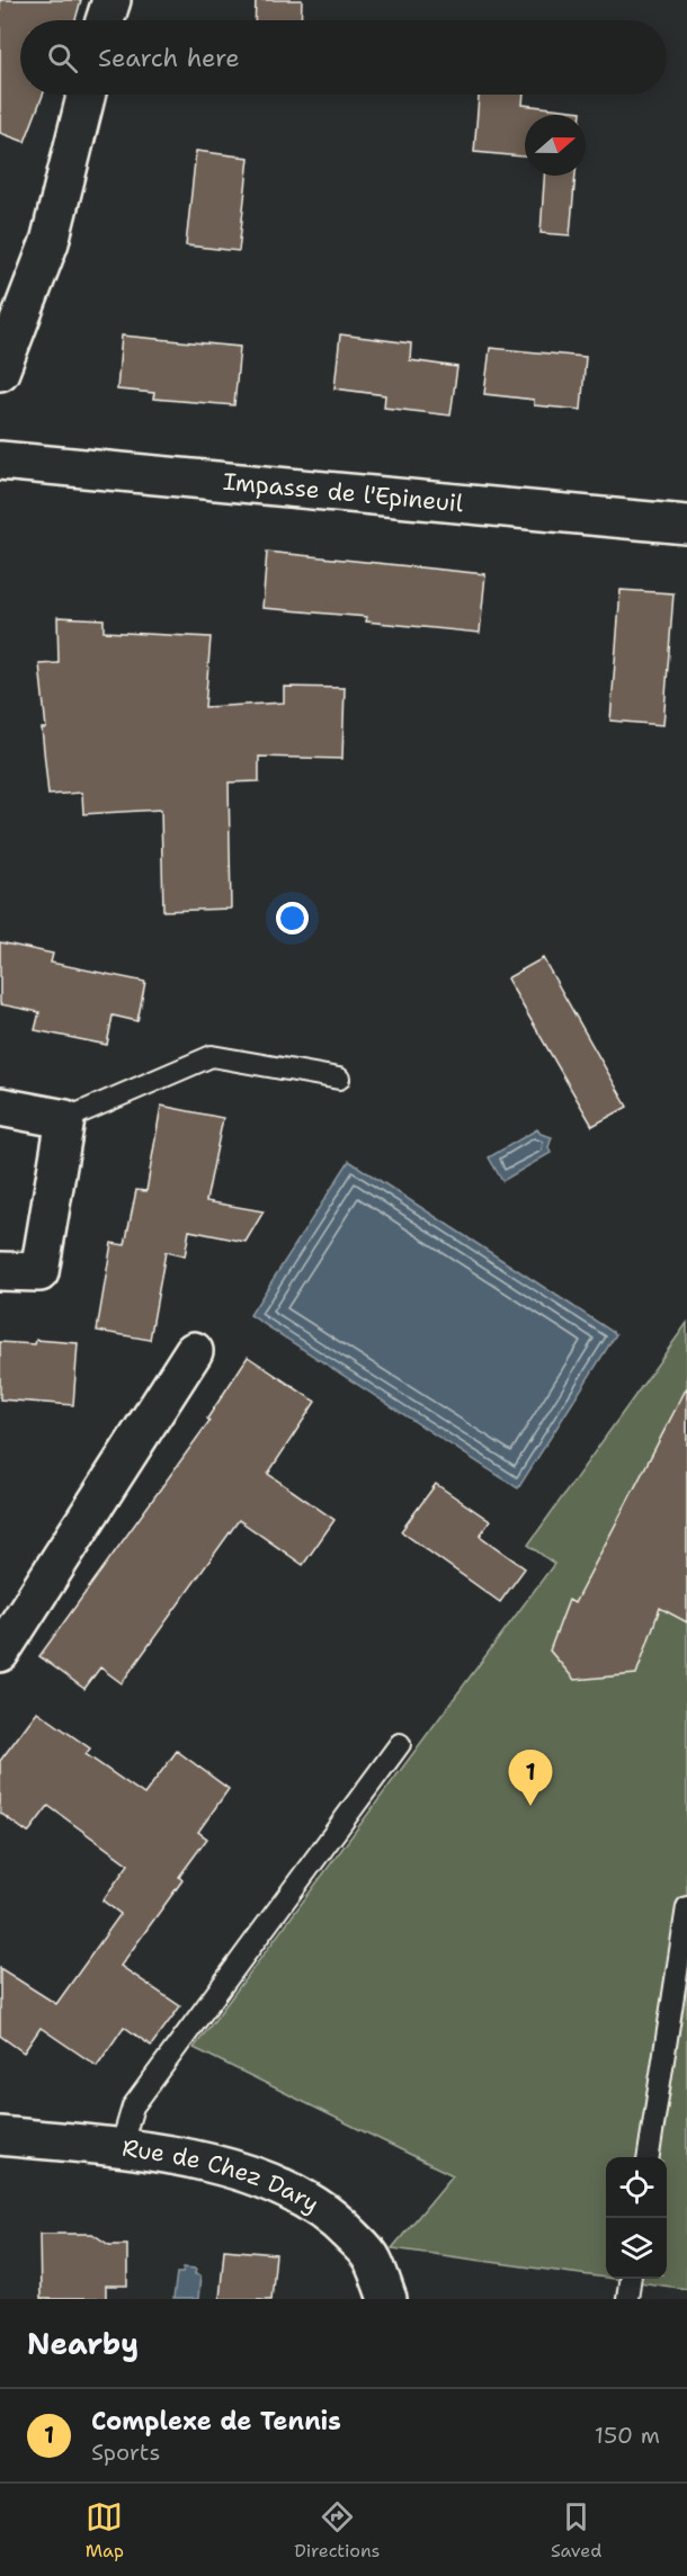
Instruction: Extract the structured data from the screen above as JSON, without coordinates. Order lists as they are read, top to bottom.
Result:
{
  "streets": {
    "street": ["Impasse de l'Epineuil", "Rue de Chez Dary"]
  },
  "north": "right",
  "page": {
    "search": "Search here",
    "pins": "1",
    "heading": "Nearby",
    "list": [
      {
        "mark": "1",
        "name": "Complexe de Tennis",
        "note": "Sports",
        "value": "150 m"
      }
    ],
    "nav": ["Map", "Directions", "Saved"]
  }
}
